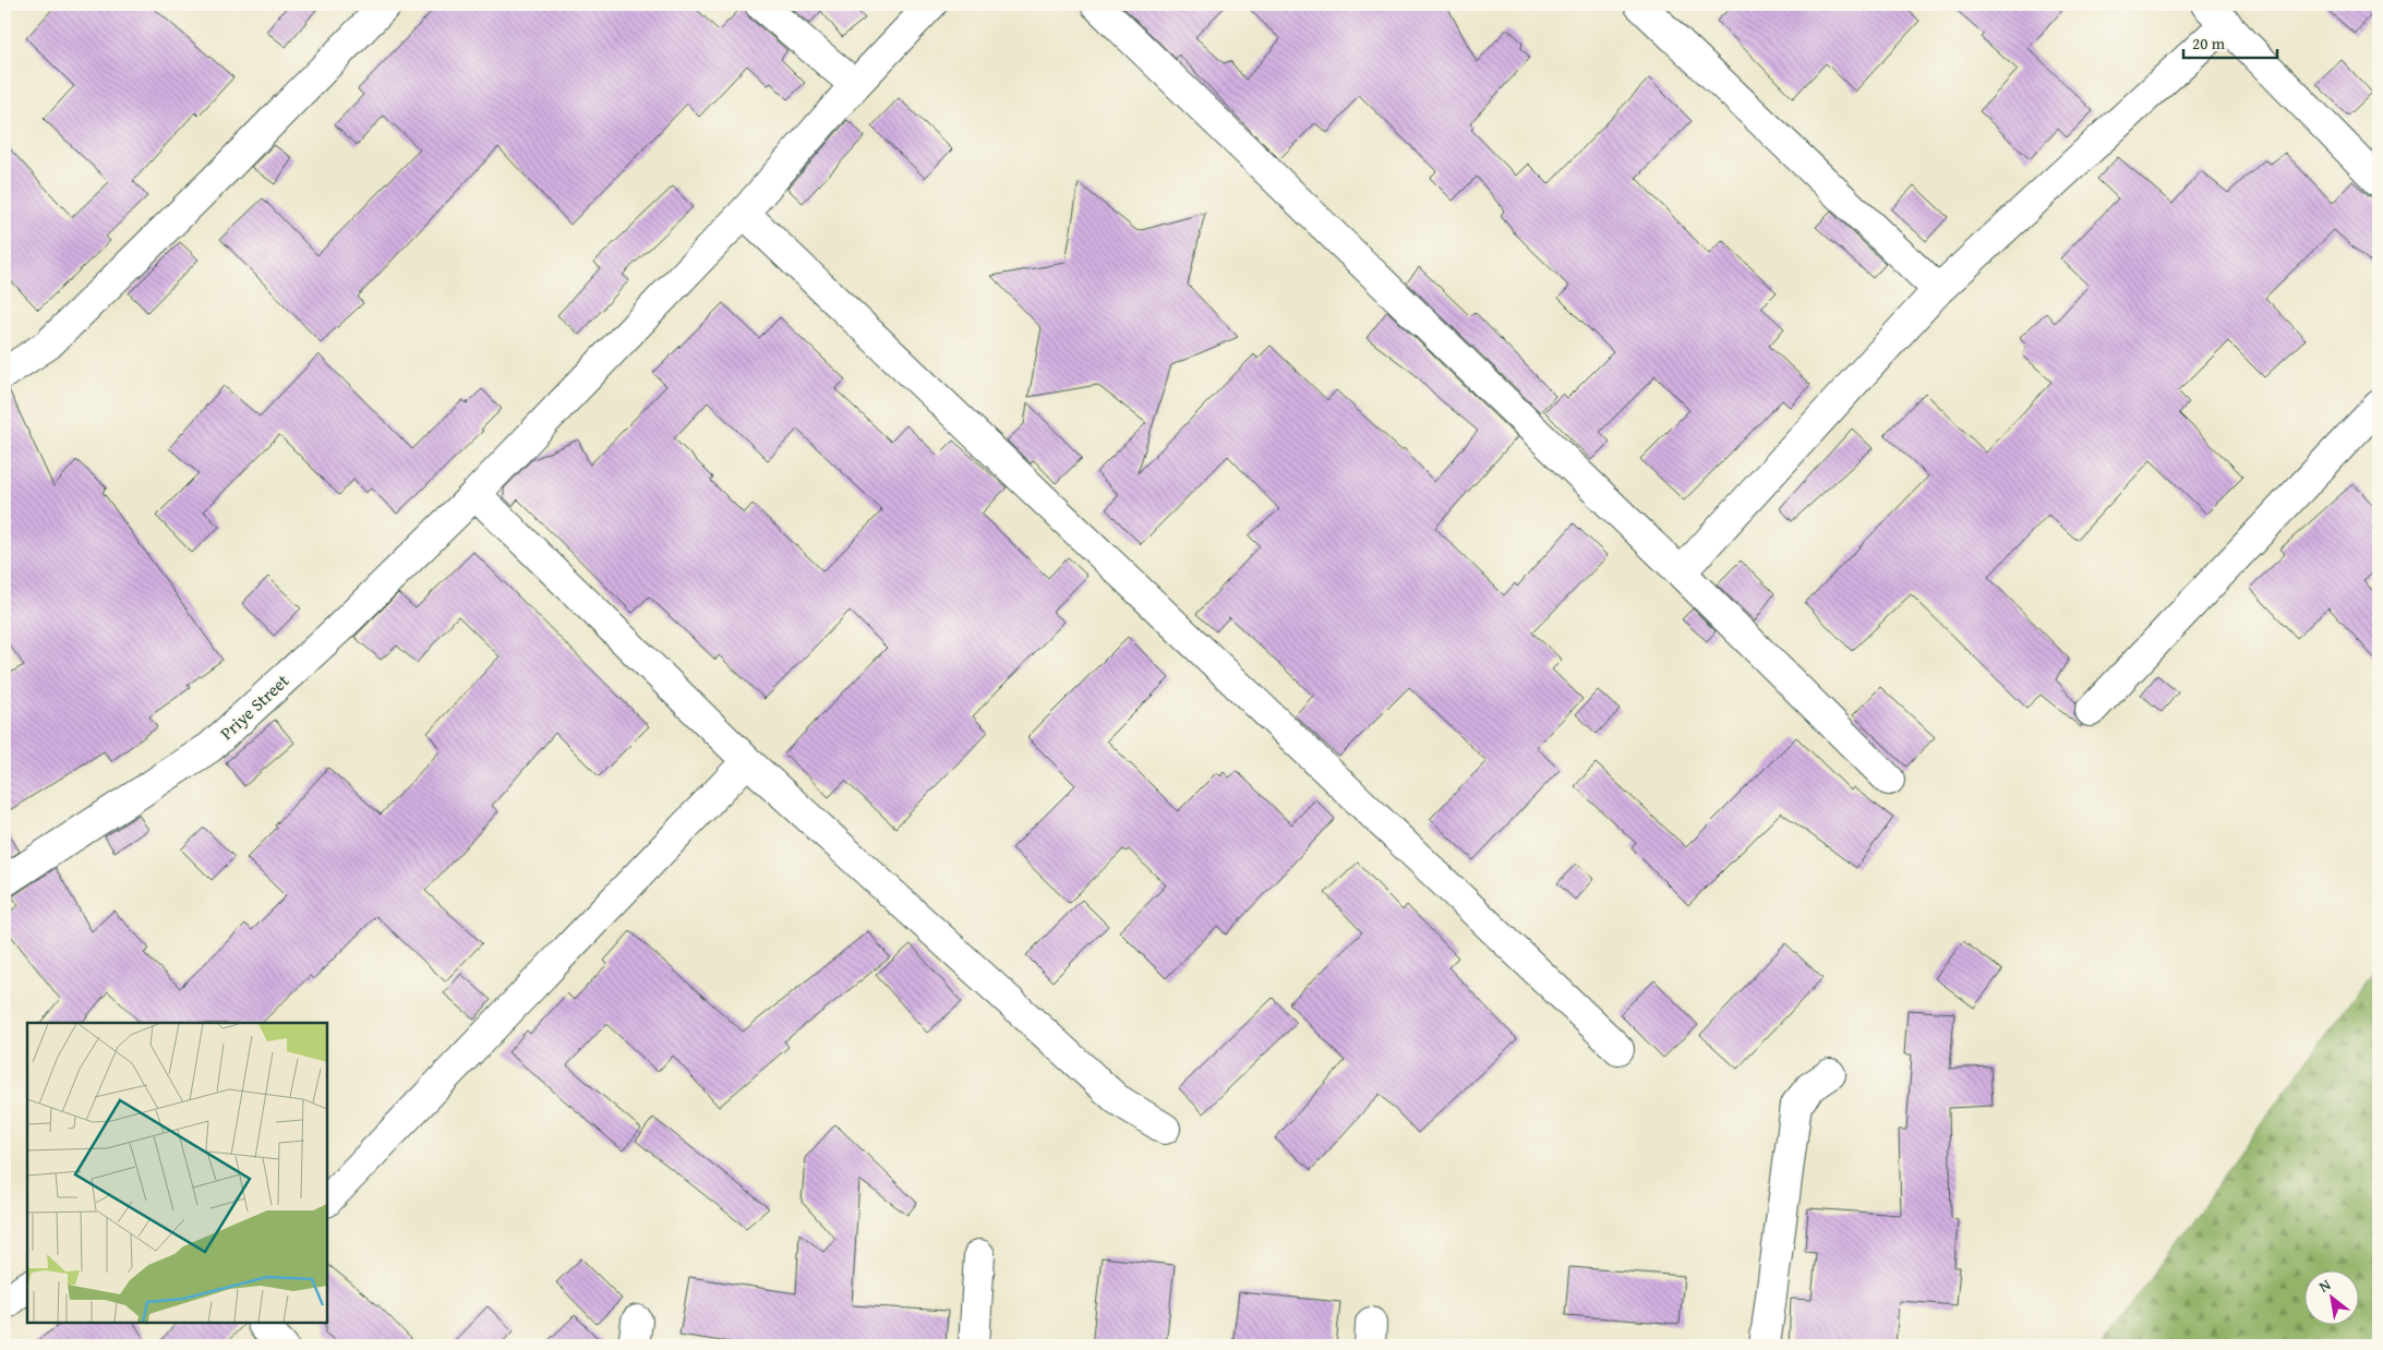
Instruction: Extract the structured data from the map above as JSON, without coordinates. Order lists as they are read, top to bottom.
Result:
{
  "streets": {
    "street": ["Priye Street"]
  },
  "scale_bar": "20 m",
  "north": "top left"
}
